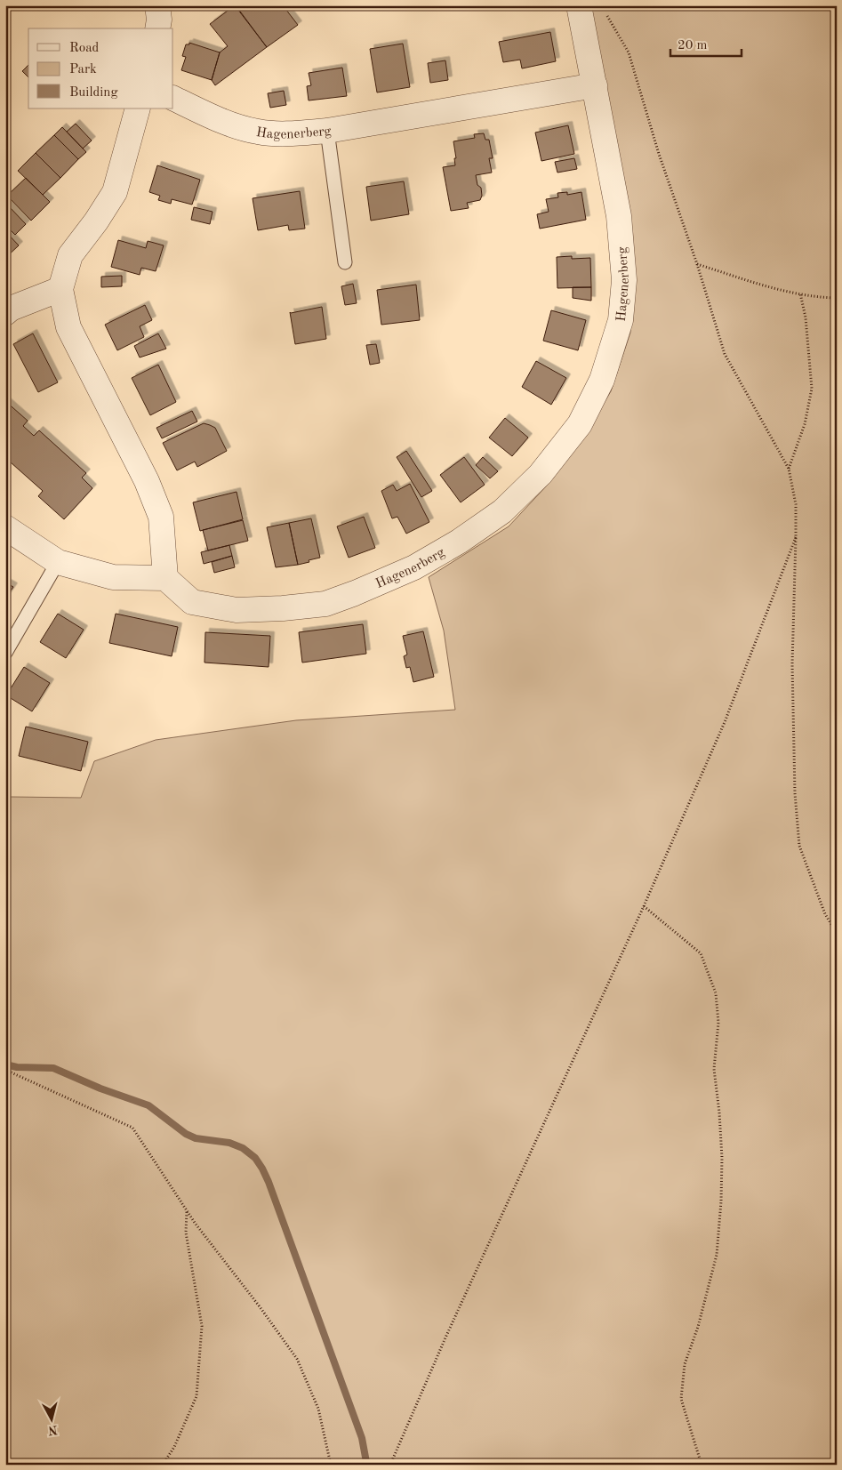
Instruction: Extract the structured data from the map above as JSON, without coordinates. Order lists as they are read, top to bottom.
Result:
{
  "streets": {
    "street": ["Hagenerberg"]
  },
  "legend": ["Road", "Park", "Building"],
  "scale_bar": "20 m",
  "north": "bottom"
}
